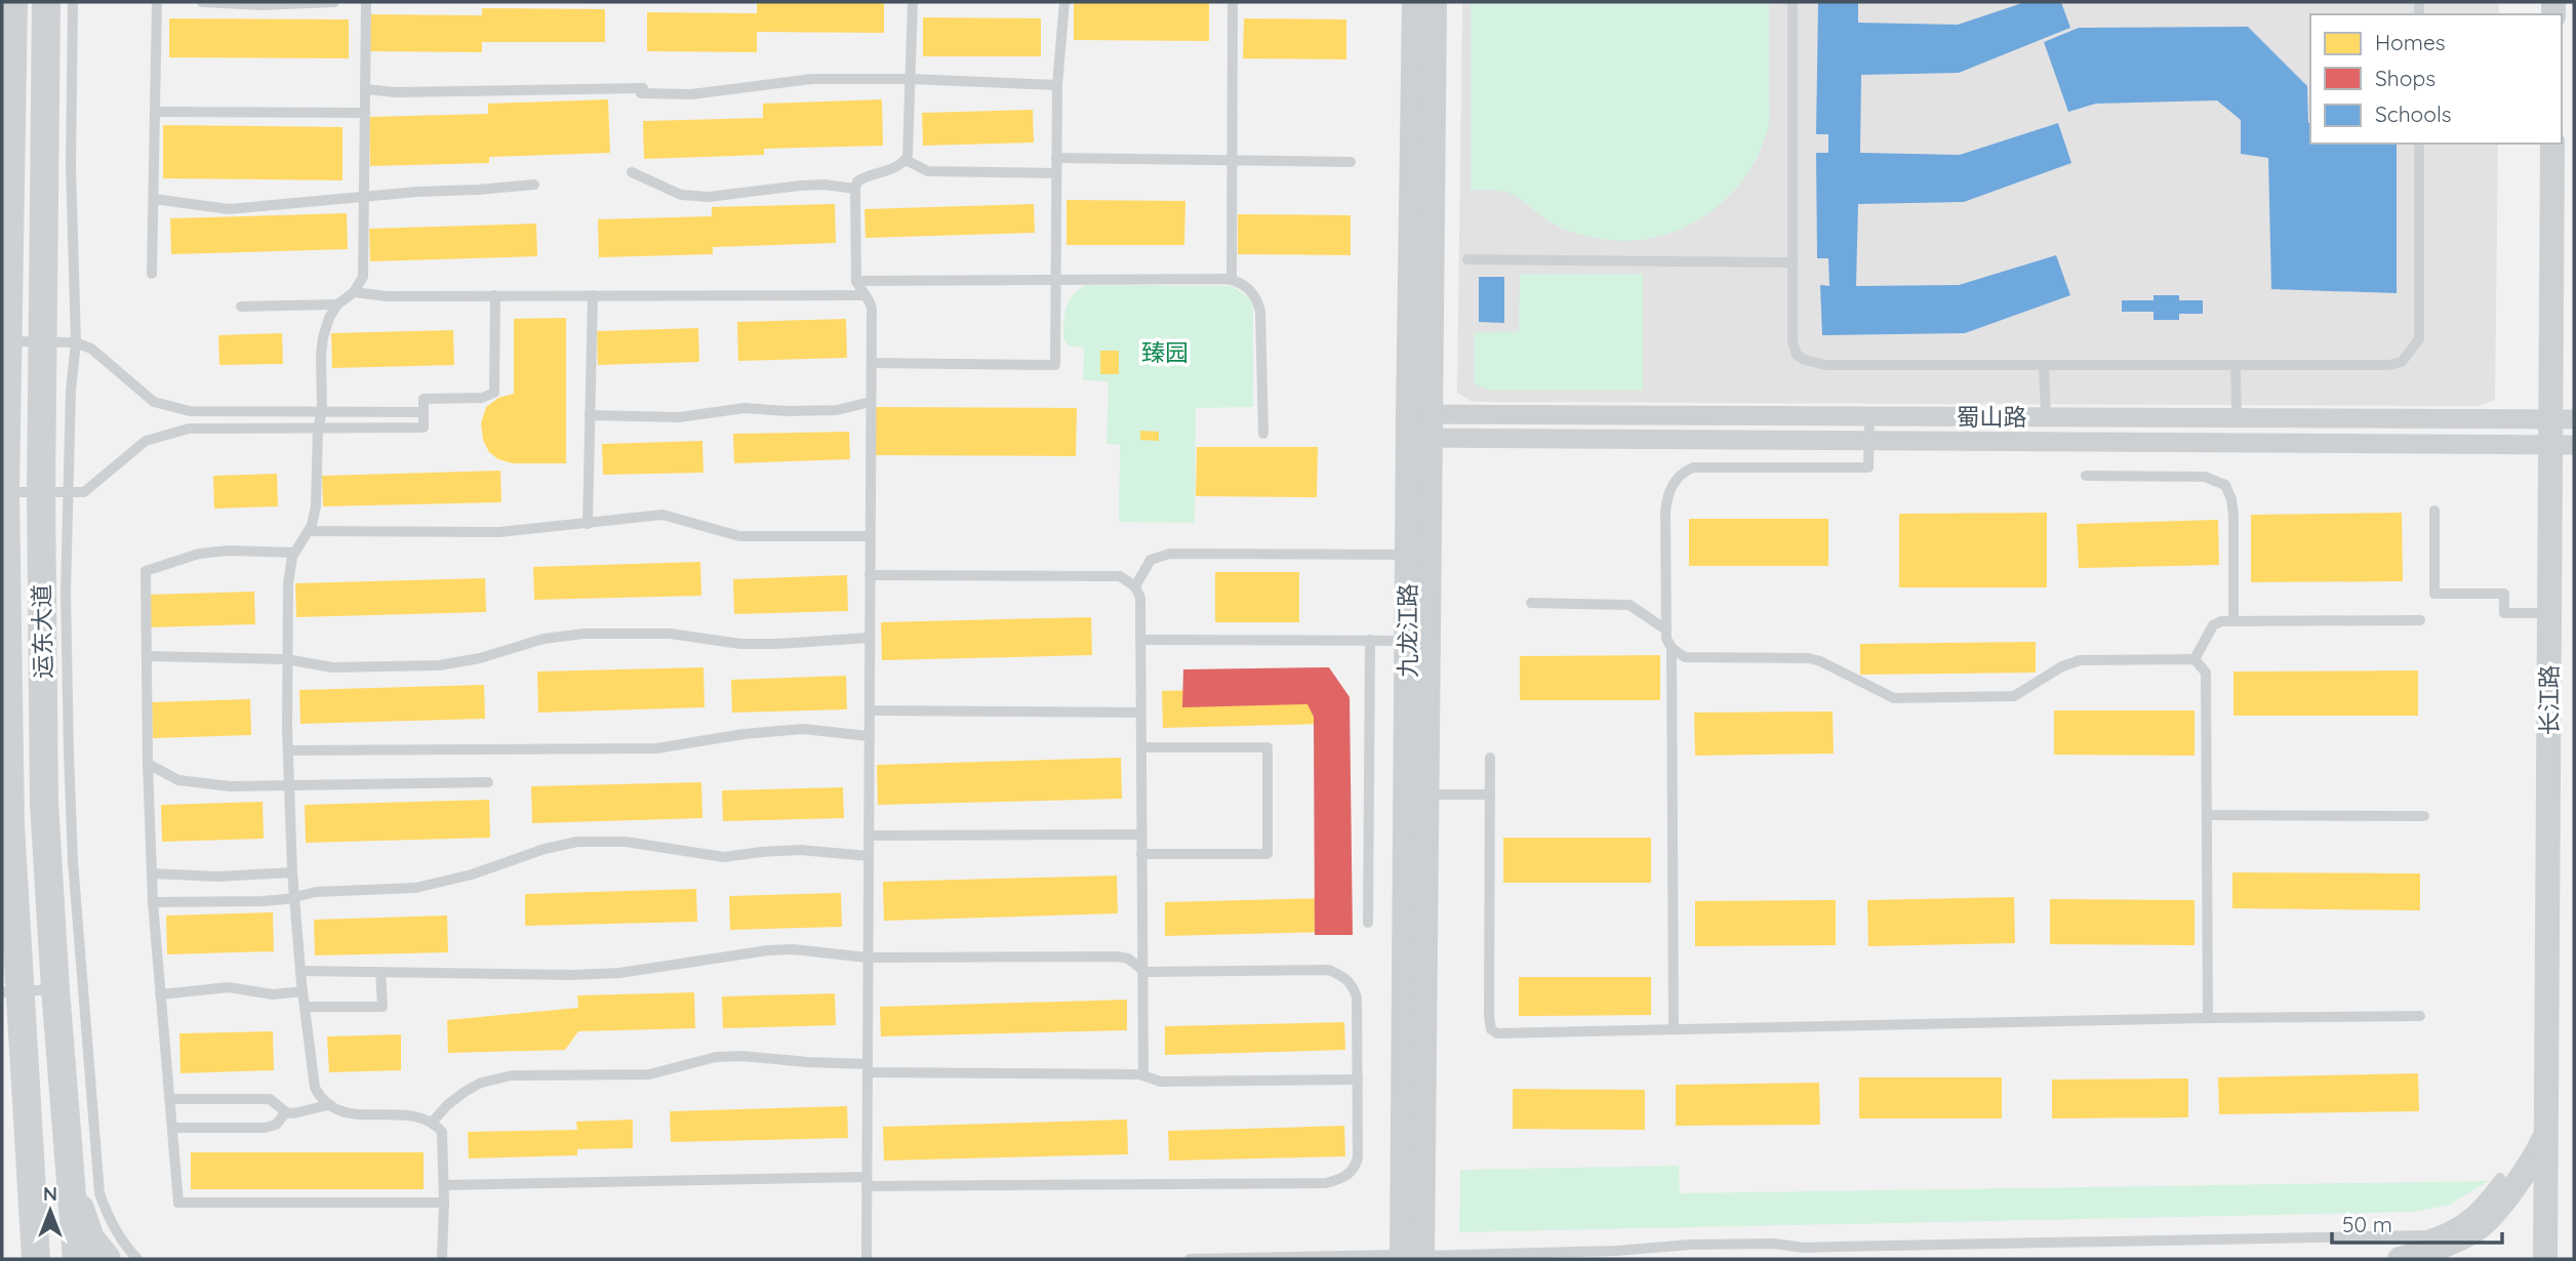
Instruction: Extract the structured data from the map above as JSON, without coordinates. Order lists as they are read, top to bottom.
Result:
{
  "streets": {
    "main road": ["运东大道"],
    "street": ["蜀山路", "九龙江路", "长江路"]
  },
  "crossings": [
    ["蜀山路", "九龙江路"],
    ["蜀山路", "长江路"]
  ],
  "parks": ["臻园"],
  "legend": ["Homes", "Shops", "Schools"],
  "scale_bar": "50 m",
  "north": "top"
}
